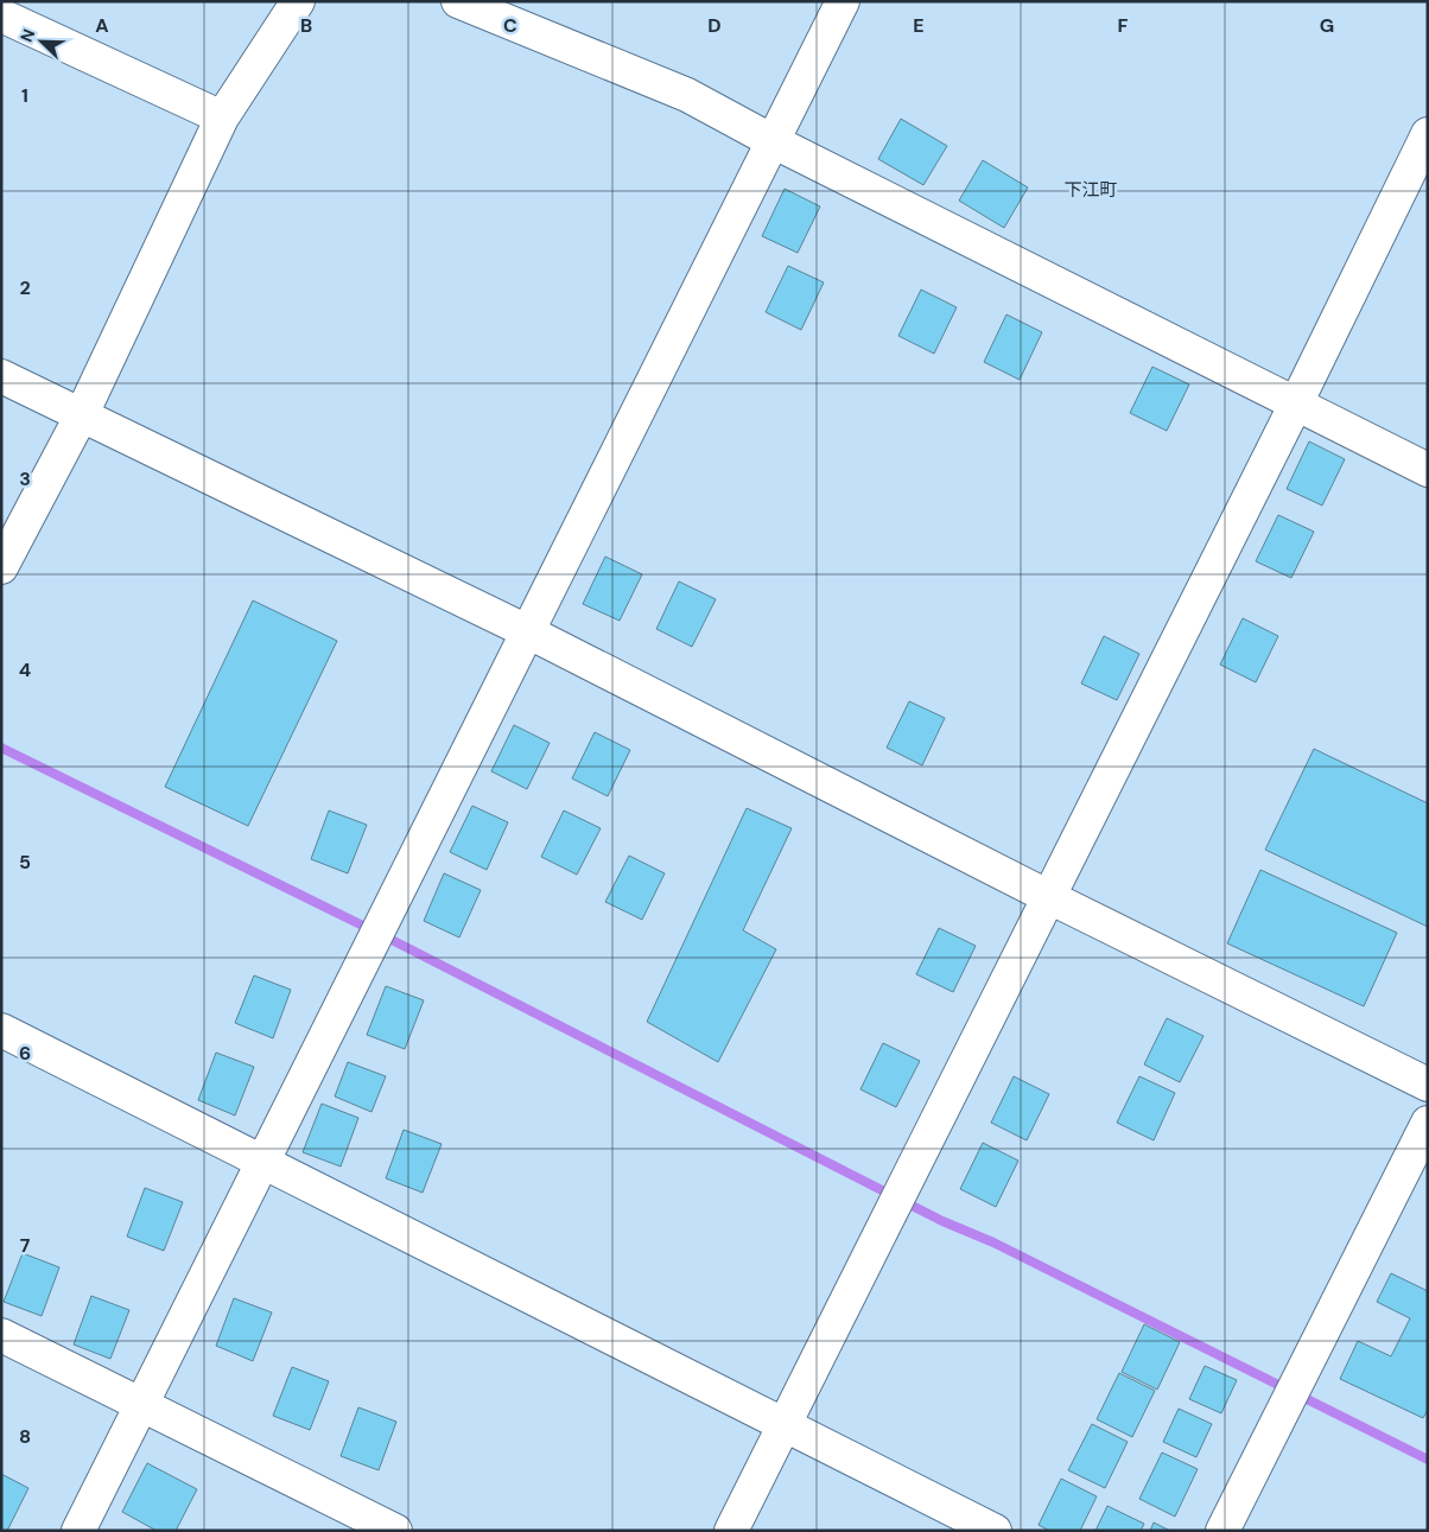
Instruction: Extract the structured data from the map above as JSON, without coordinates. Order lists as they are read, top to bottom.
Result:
{
  "districts": ["下江町"],
  "north": "top left",
  "grid": {
    "columns": [
      "A",
      "B",
      "C",
      "D",
      "E",
      "F",
      "G"
    ],
    "rows": [
      "1",
      "2",
      "3",
      "4",
      "5",
      "6",
      "7",
      "8"
    ]
  }
}
